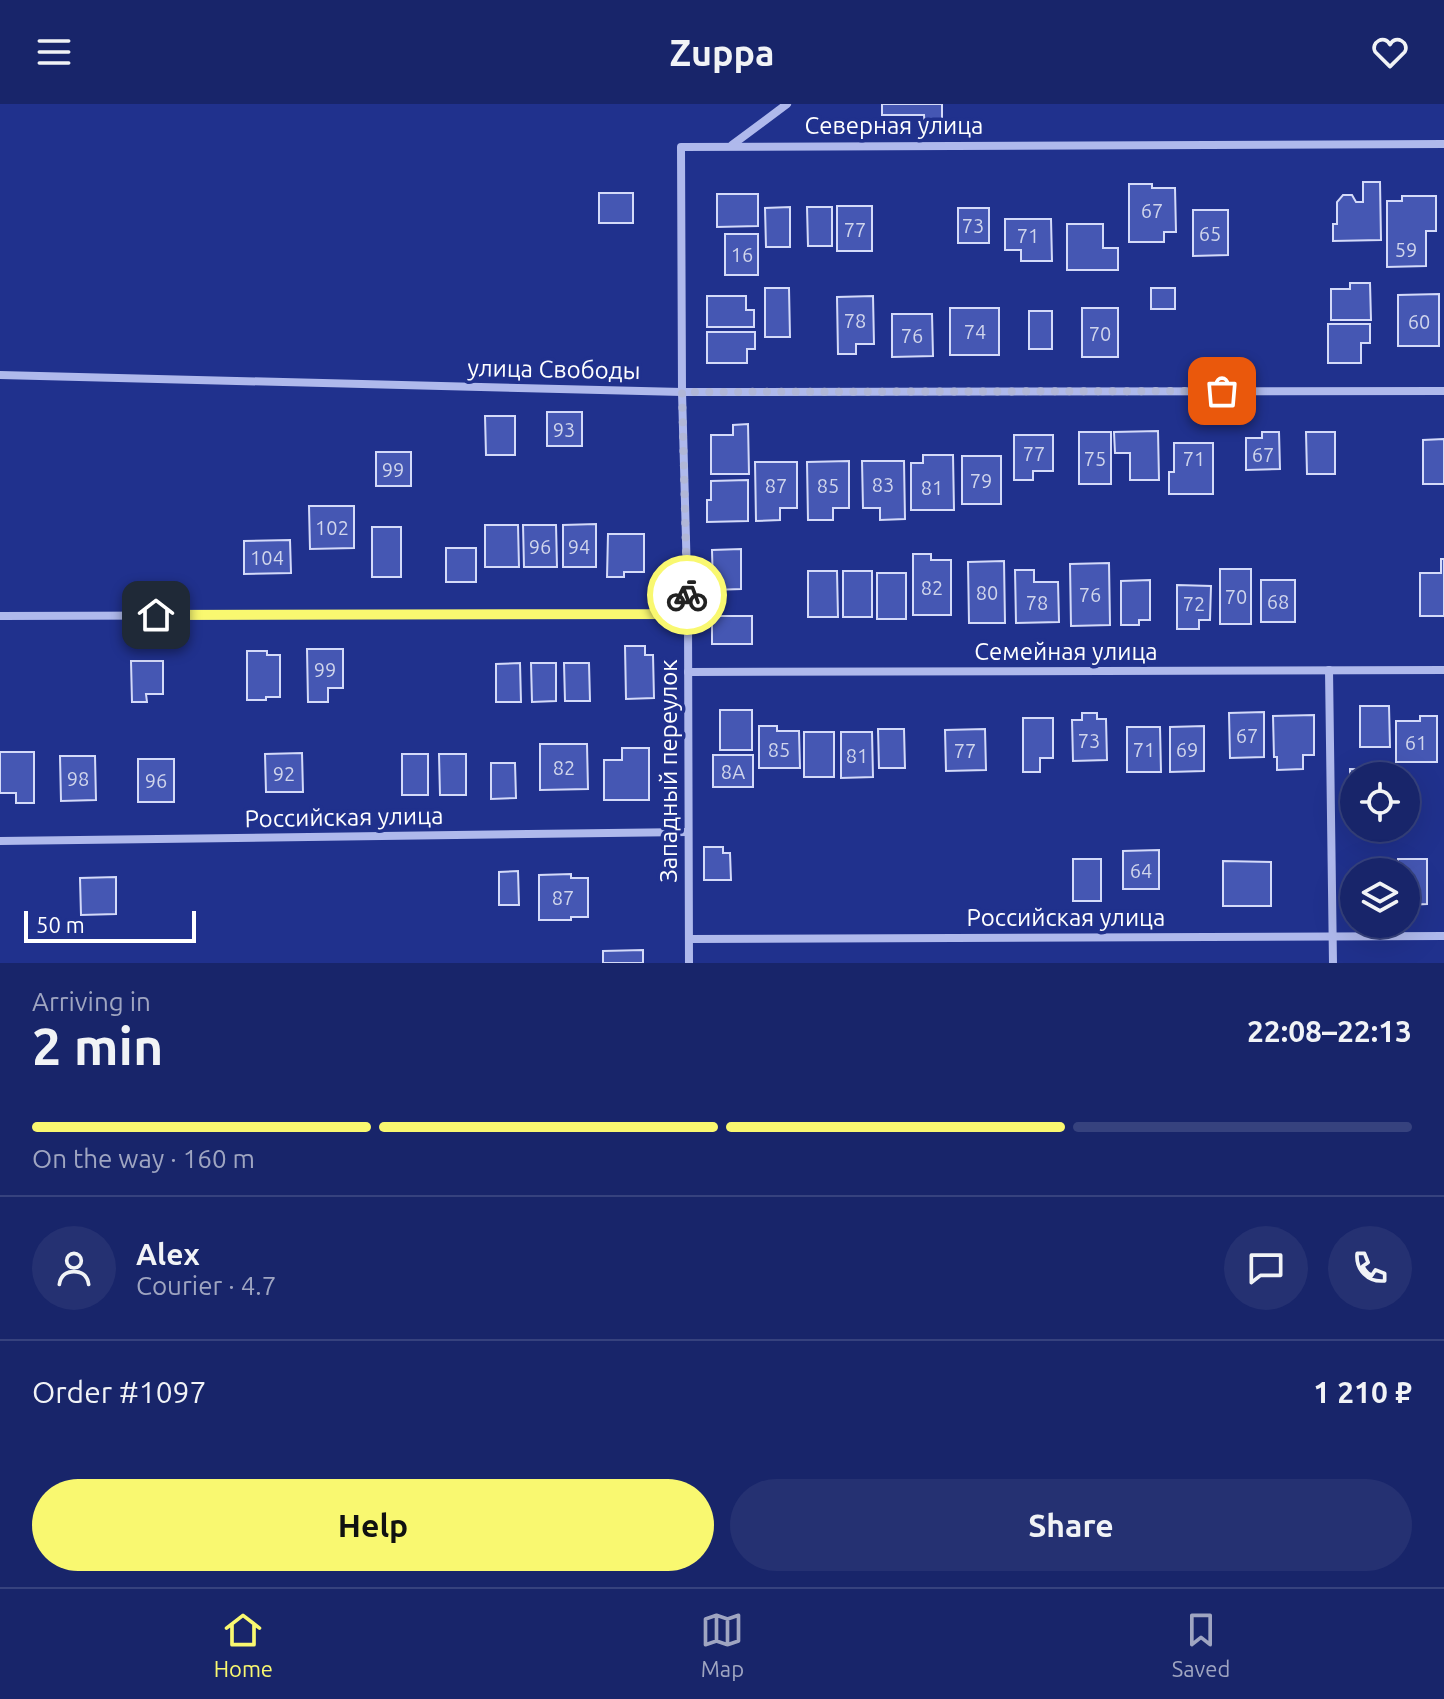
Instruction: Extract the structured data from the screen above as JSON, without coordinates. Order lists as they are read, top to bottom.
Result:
{
  "streets": {
    "street": [
      "Северная улица",
      "улица Свободы",
      "Семейная улица",
      "Западный переулок",
      "Российская улица"
    ]
  },
  "crossings": [
    ["Северная улица", "Западный переулок"],
    ["улица Свободы", "Западный переулок"],
    ["Семейная улица", "Западный переулок"],
    ["Западный переулок", "Российская улица"]
  ],
  "house_numbers": [
    "67",
    "73",
    "77",
    "65",
    "71",
    "59",
    "16",
    "78",
    "60",
    "74",
    "70",
    "76",
    "93",
    "77",
    "67",
    "75",
    "71",
    "99",
    "79",
    "83",
    "87",
    "85",
    "81",
    "102",
    "96",
    "94",
    "104",
    "82",
    "80",
    "76",
    "70",
    "68",
    "78",
    "72",
    "99",
    "67",
    "73",
    "61",
    "85",
    "71",
    "69",
    "77",
    "81",
    "82",
    "8А",
    "92",
    "98",
    "96",
    "64",
    "87"
  ],
  "scale_bar": "50 m",
  "page": {
    "header": "Zuppa",
    "scale": "50 m",
    "heading": ["2 min", "Arriving in", "22:08–22:13"],
    "panel": [
      "Alex",
      "Courier · 4.7",
      "Order #1097",
      "1 210 ₽"
    ],
    "bar": "On the way · 160 m",
    "buttons": ["Help", "Share"],
    "tabs": ["Home", "Map", "Saved"]
  }
}
